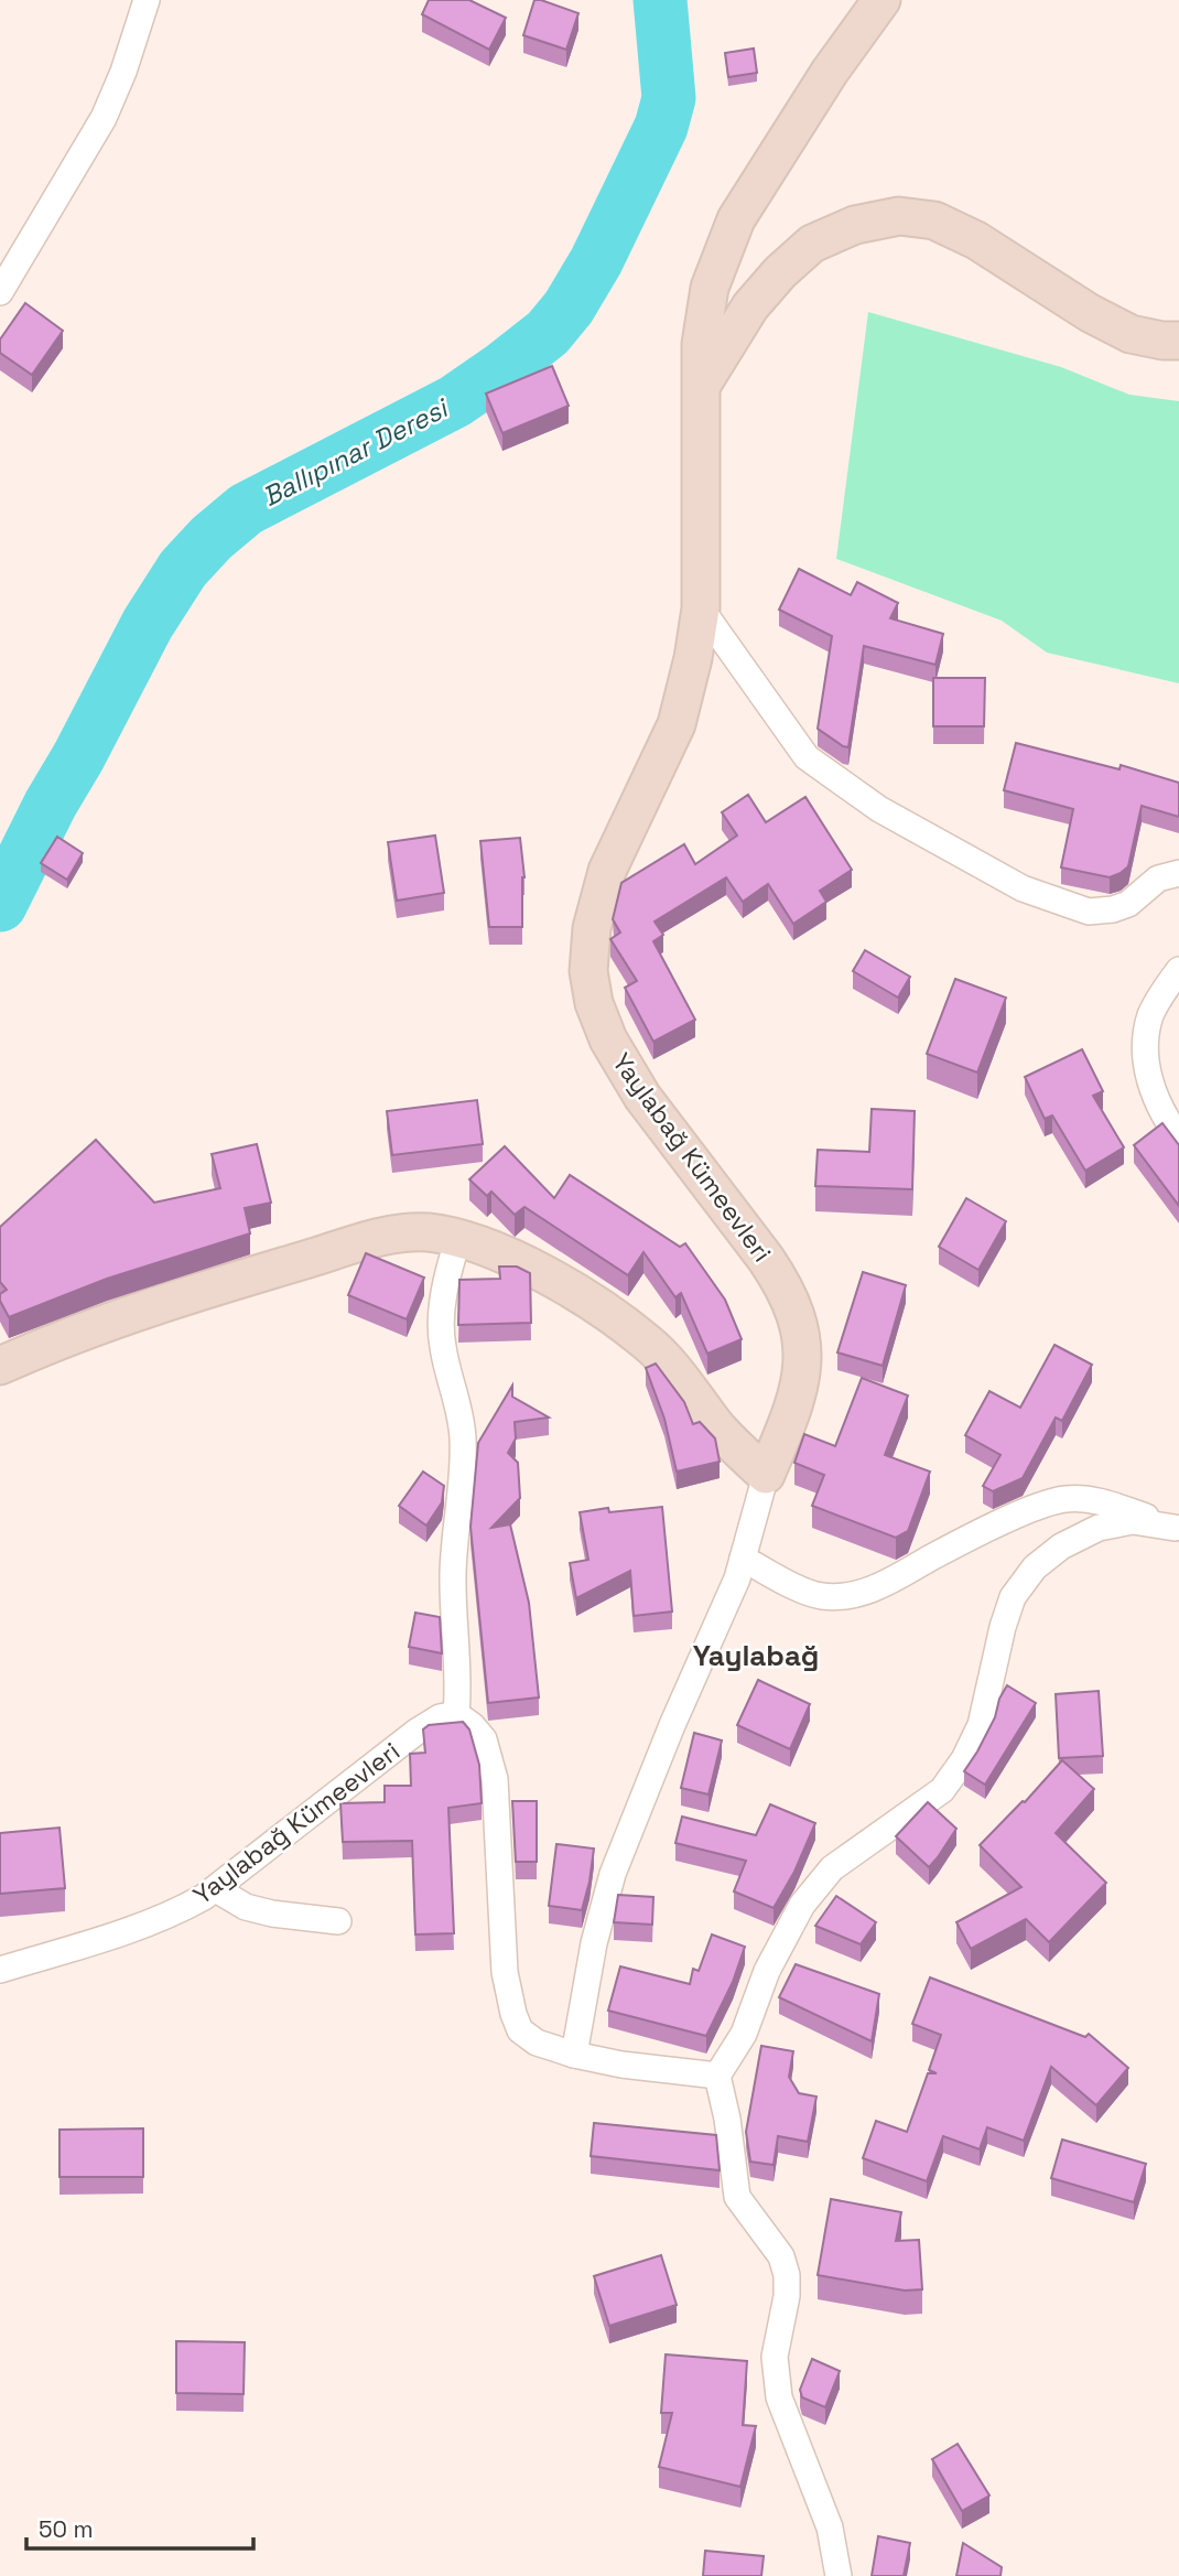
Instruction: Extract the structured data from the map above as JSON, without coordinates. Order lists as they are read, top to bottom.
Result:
{
  "streets": {
    "street": ["Yaylabağ Kümeevleri"]
  },
  "districts": ["Yaylabağ"],
  "water": ["Ballıpınar Deresi"],
  "scale_bar": "50 m"
}
